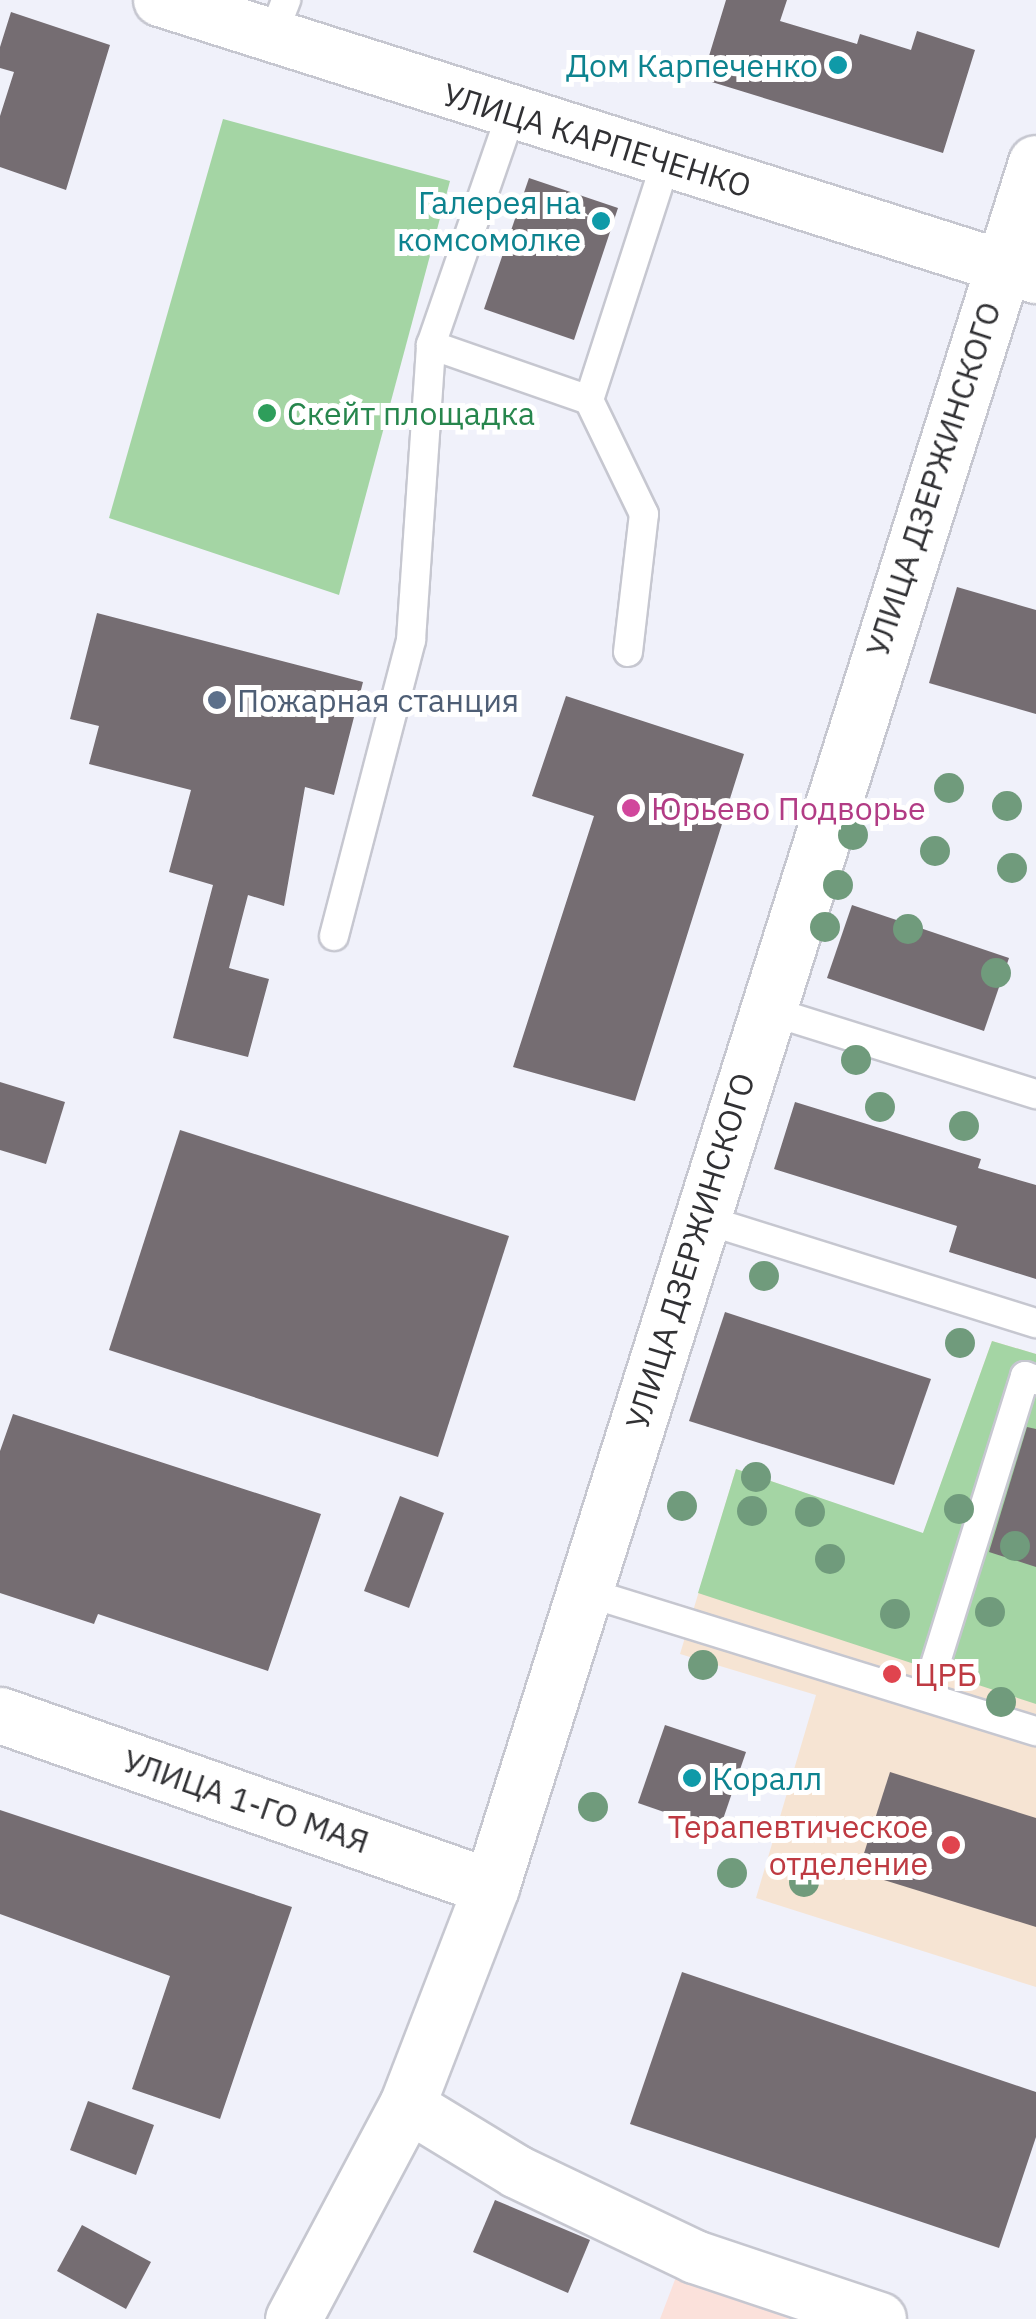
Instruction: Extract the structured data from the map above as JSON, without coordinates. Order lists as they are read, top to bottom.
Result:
{
  "streets": {
    "main road": ["УЛИЦА ДЗЕРЖИНСКОГО", "УЛИЦА 1-ГО МАЯ"],
    "street": ["УЛИЦА КАРПЕЧЕНКО"]
  },
  "crossings": [
    ["УЛИЦА КАРПЕЧЕНКО", "УЛИЦА ДЗЕРЖИНСКОГО"],
    ["УЛИЦА ДЗЕРЖИНСКОГО", "УЛИЦА 1-ГО МАЯ"]
  ],
  "places": [
    "Дом Карпеченко",
    "Галерея на комсомолке",
    "Скейт площадка",
    "Пожарная станция",
    "Юрьево Подворье",
    "ЦРБ",
    "Коралл",
    "Терапевтическое отделение"
  ]
}
